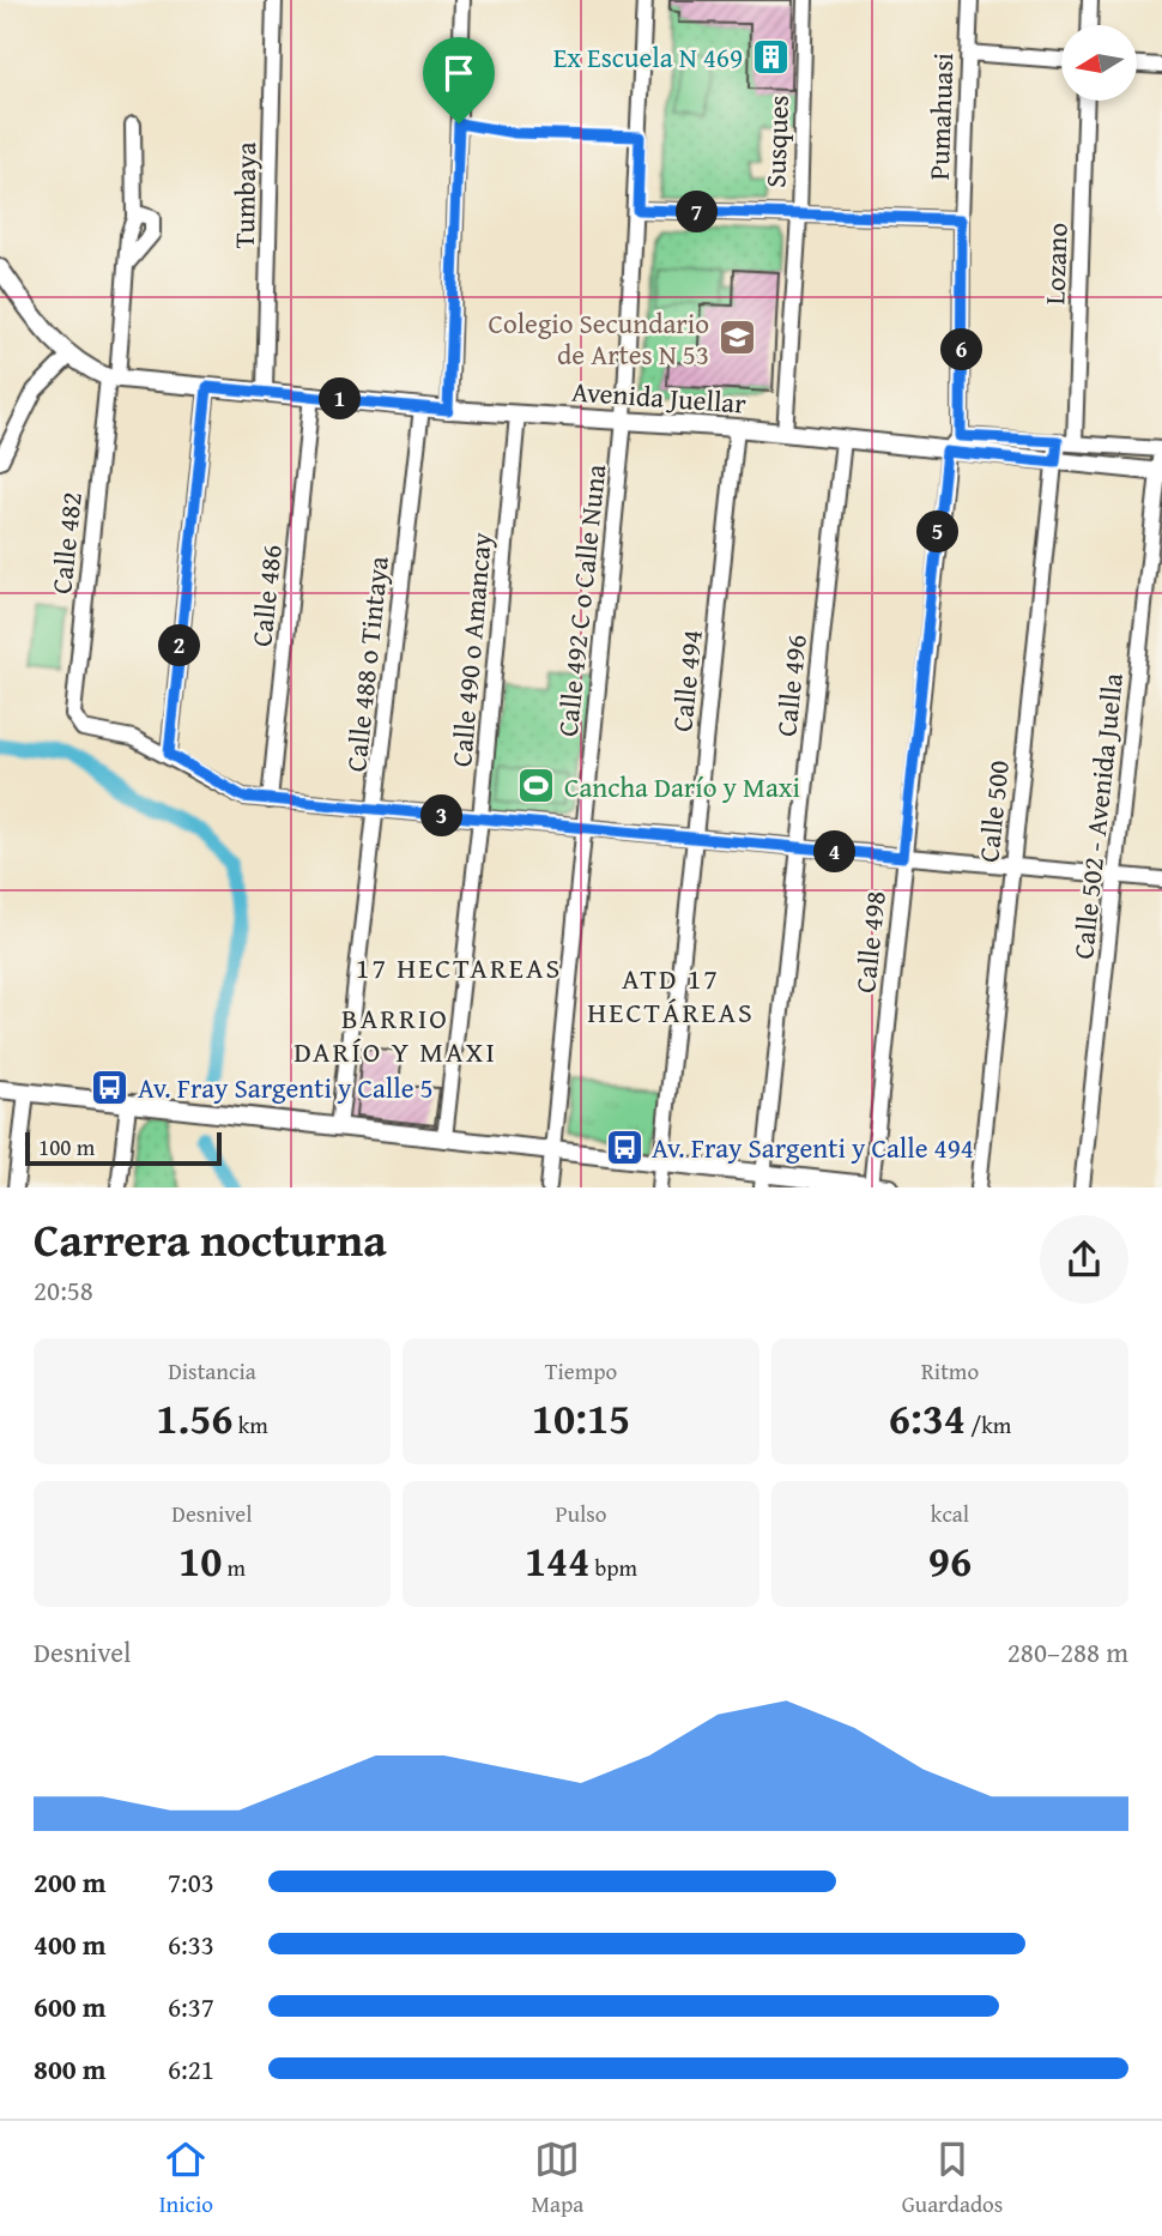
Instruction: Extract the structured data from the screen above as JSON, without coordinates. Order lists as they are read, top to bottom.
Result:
{
  "streets": {
    "street": [
      "Pumahuasi",
      "Susques",
      "Tumbaya",
      "Lozano",
      "Avenida Juellar",
      "Calle 482",
      "Calle 486",
      "Calle 492 C o Calle Nuna",
      "Calle 490 o Amancay",
      "Calle 488 o Tintaya",
      "Calle 494",
      "Calle 496",
      "Calle 500",
      "Calle 502 - Avenida Juella",
      "Calle 498"
    ]
  },
  "crossings": [
    ["Susques", "Avenida Juellar"],
    ["Tumbaya", "Avenida Juellar"],
    ["Avenida Juellar", "Calle 482"],
    ["Avenida Juellar", "Calle 486"],
    ["Avenida Juellar", "Calle 492 C o Calle Nuna"],
    ["Avenida Juellar", "Calle 490 o Amancay"],
    ["Avenida Juellar", "Calle 488 o Tintaya"],
    ["Avenida Juellar", "Calle 494"],
    ["Avenida Juellar", "Calle 496"],
    ["Avenida Juellar", "Calle 500"],
    ["Avenida Juellar", "Calle 502 - Avenida Juella"],
    ["Avenida Juellar", "Calle 498"]
  ],
  "districts": ["17 HECTAREAS", "ATD 17 HECTÁREAS", "BARRIO DARÍO Y MAXI"],
  "places": {
    "building": ["Ex Escuela N 469"],
    "school or university": ["Colegio Secundario de Artes N 53"],
    "sports": ["Cancha Darío y Maxi"],
    "bus stop": ["Av. Fray Sargenti y Calle 5", "Av. Fray Sargenti y Calle 494"]
  },
  "scale_bar": "100 m",
  "north": "left",
  "page": {
    "pins": [
      "7",
      "6",
      "1",
      "5",
      "2",
      "3",
      "4"
    ],
    "scale": "100 m",
    "heading": ["Carrera nocturna", "20:58"],
    "stats": [
      ["Distancia", "1.56 km"],
      ["Tiempo", "10:15"],
      ["Ritmo", "6:34 /km"],
      ["Desnivel", "10 m"],
      ["Pulso", "144 bpm"],
      ["kcal", "96"]
    ],
    "chart": ["Desnivel", "280–288 m"],
    "list": [
      {
        "name": "200 m",
        "note": "7:03"
      },
      {
        "name": "400 m",
        "note": "6:33"
      },
      {
        "name": "600 m",
        "note": "6:37"
      },
      {
        "name": "800 m",
        "note": "6:21"
      }
    ],
    "tabs": ["Inicio", "Mapa", "Guardados"]
  }
}
